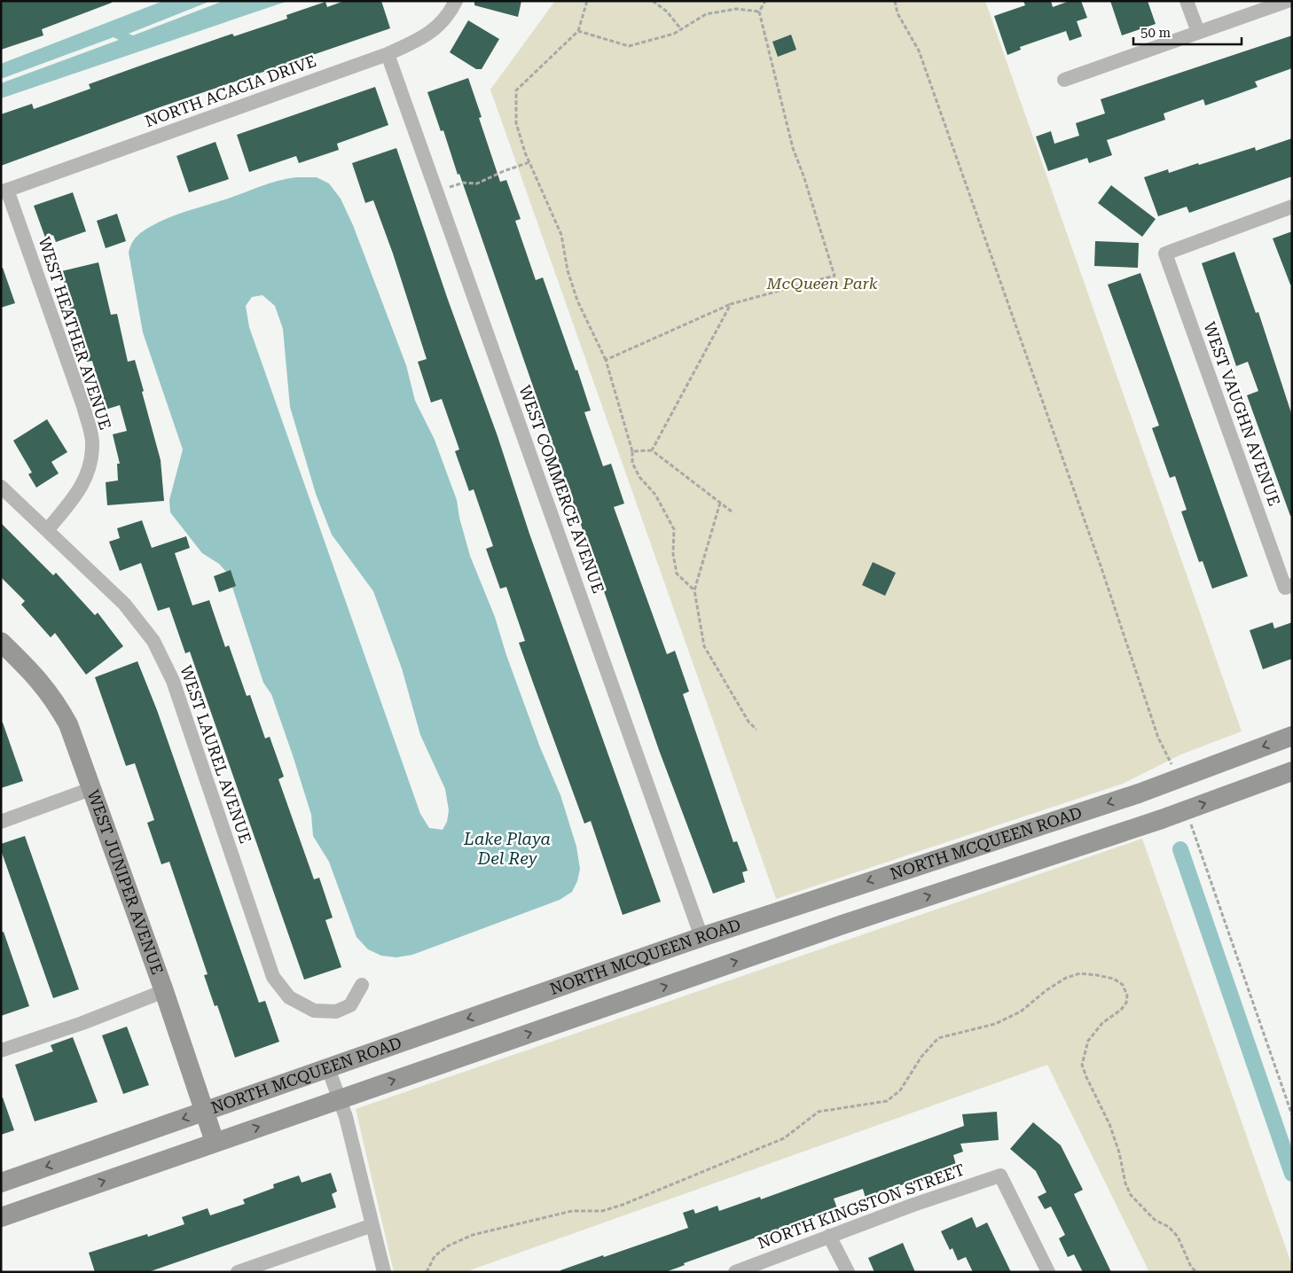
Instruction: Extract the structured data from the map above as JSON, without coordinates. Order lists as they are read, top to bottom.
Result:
{
  "streets": {
    "main road": ["NORTH MCQUEEN ROAD", "WEST JUNIPER AVENUE"],
    "street": [
      "NORTH ACACIA DRIVE",
      "WEST HEATHER AVENUE",
      "WEST VAUGHN AVENUE",
      "WEST COMMERCE AVENUE",
      "WEST LAUREL AVENUE",
      "NORTH KINGSTON STREET"
    ]
  },
  "crossings": [
    ["NORTH ACACIA DRIVE", "WEST HEATHER AVENUE"],
    ["NORTH ACACIA DRIVE", "WEST COMMERCE AVENUE"],
    ["WEST HEATHER AVENUE", "WEST LAUREL AVENUE"],
    ["WEST COMMERCE AVENUE", "NORTH MCQUEEN ROAD"],
    ["NORTH MCQUEEN ROAD", "WEST JUNIPER AVENUE"]
  ],
  "water": ["Lake Playa Del Rey"],
  "parks": ["McQueen Park"],
  "scale_bar": "50 m"
}
